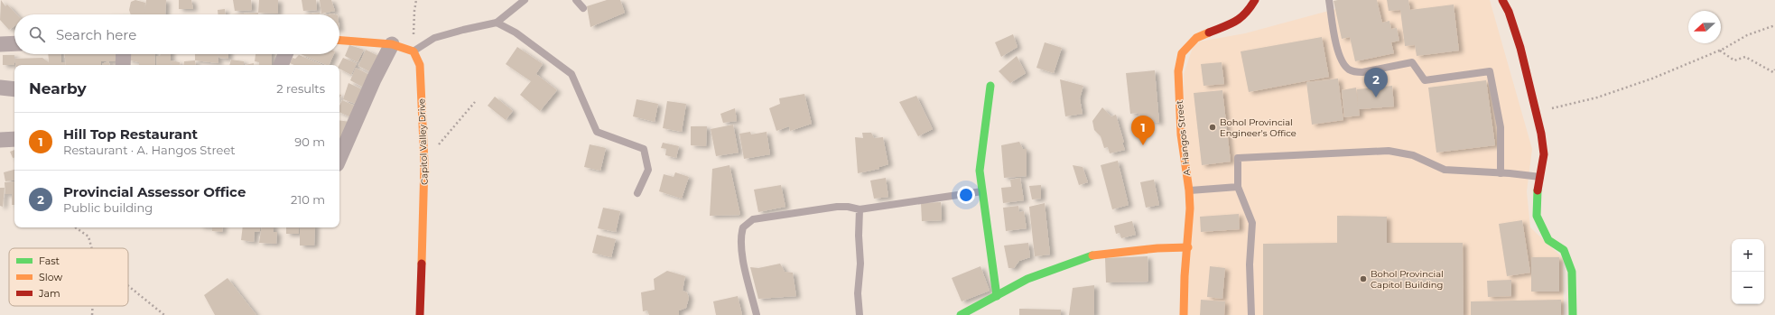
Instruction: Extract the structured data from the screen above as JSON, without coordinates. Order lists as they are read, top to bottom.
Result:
{
  "streets": {
    "street": ["A. Hangos Street", "Capitol Valley Drive"]
  },
  "places": ["Bohol Provincial Engineer's Office", "Bohol Provincial Capitol Building"],
  "legend": ["Fast", "Slow", "Jam"],
  "north": "left",
  "page": {
    "search": "Search here",
    "heading": ["Nearby", "2 results"],
    "pins": ["2", "1"],
    "list": [
      {
        "mark": "1",
        "name": "Hill Top Restaurant",
        "note": "Restaurant · A. Hangos Street",
        "value": "90 m"
      },
      {
        "mark": "2",
        "name": "Provincial Assessor Office",
        "note": "Public building",
        "value": "210 m"
      }
    ],
    "map_buttons": ["+", "−"]
  }
}
